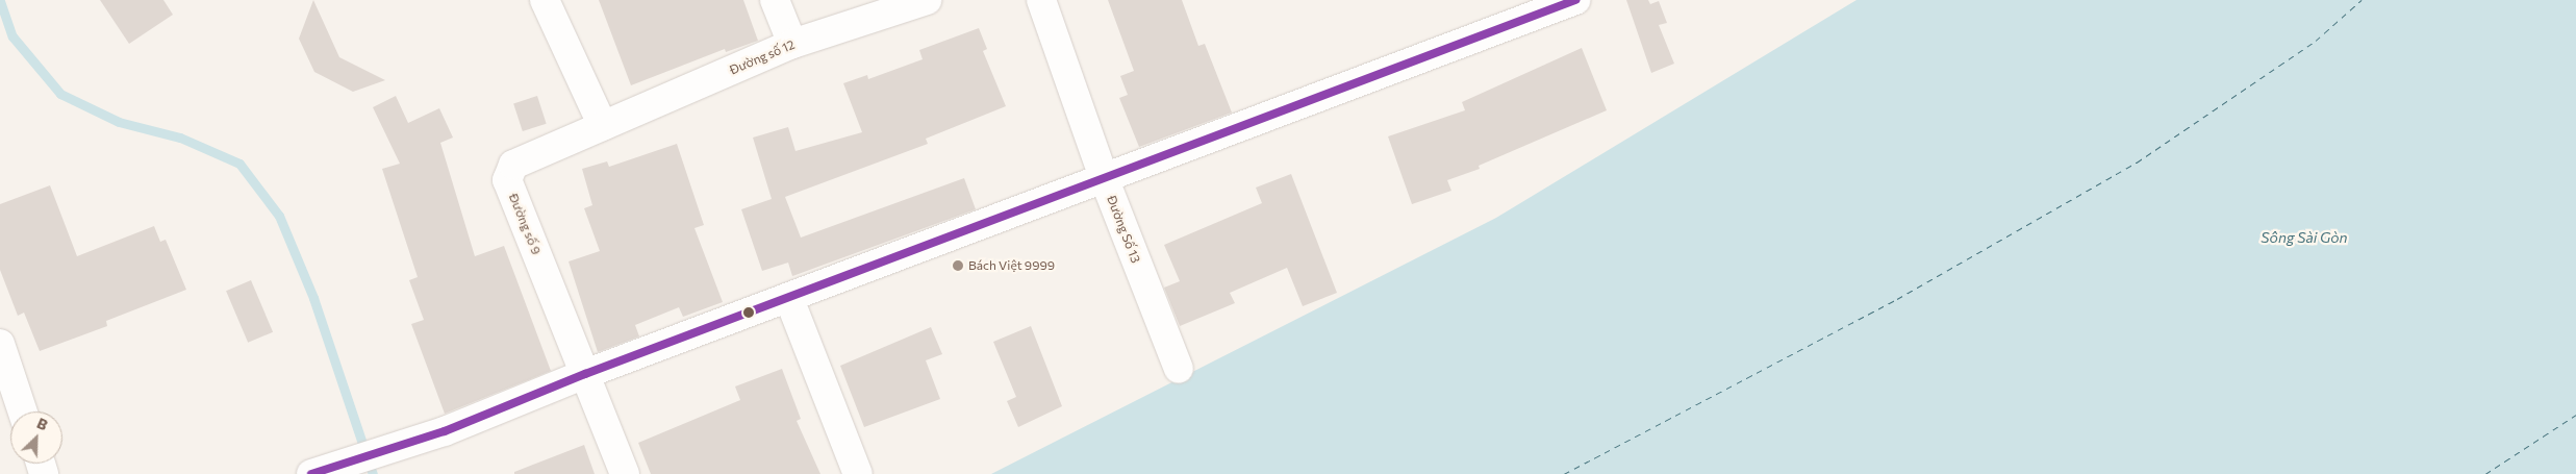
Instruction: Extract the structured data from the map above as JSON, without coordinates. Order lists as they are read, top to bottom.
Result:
{
  "streets": {
    "street": ["Đường số 12", "Đường số 9", "Đường Số 13"]
  },
  "crossings": [
    ["Đường số 12", "Đường số 9"]
  ],
  "water": ["Sông Sài Gòn"],
  "places": ["Bách Việt 9999"],
  "north": "top right"
}
